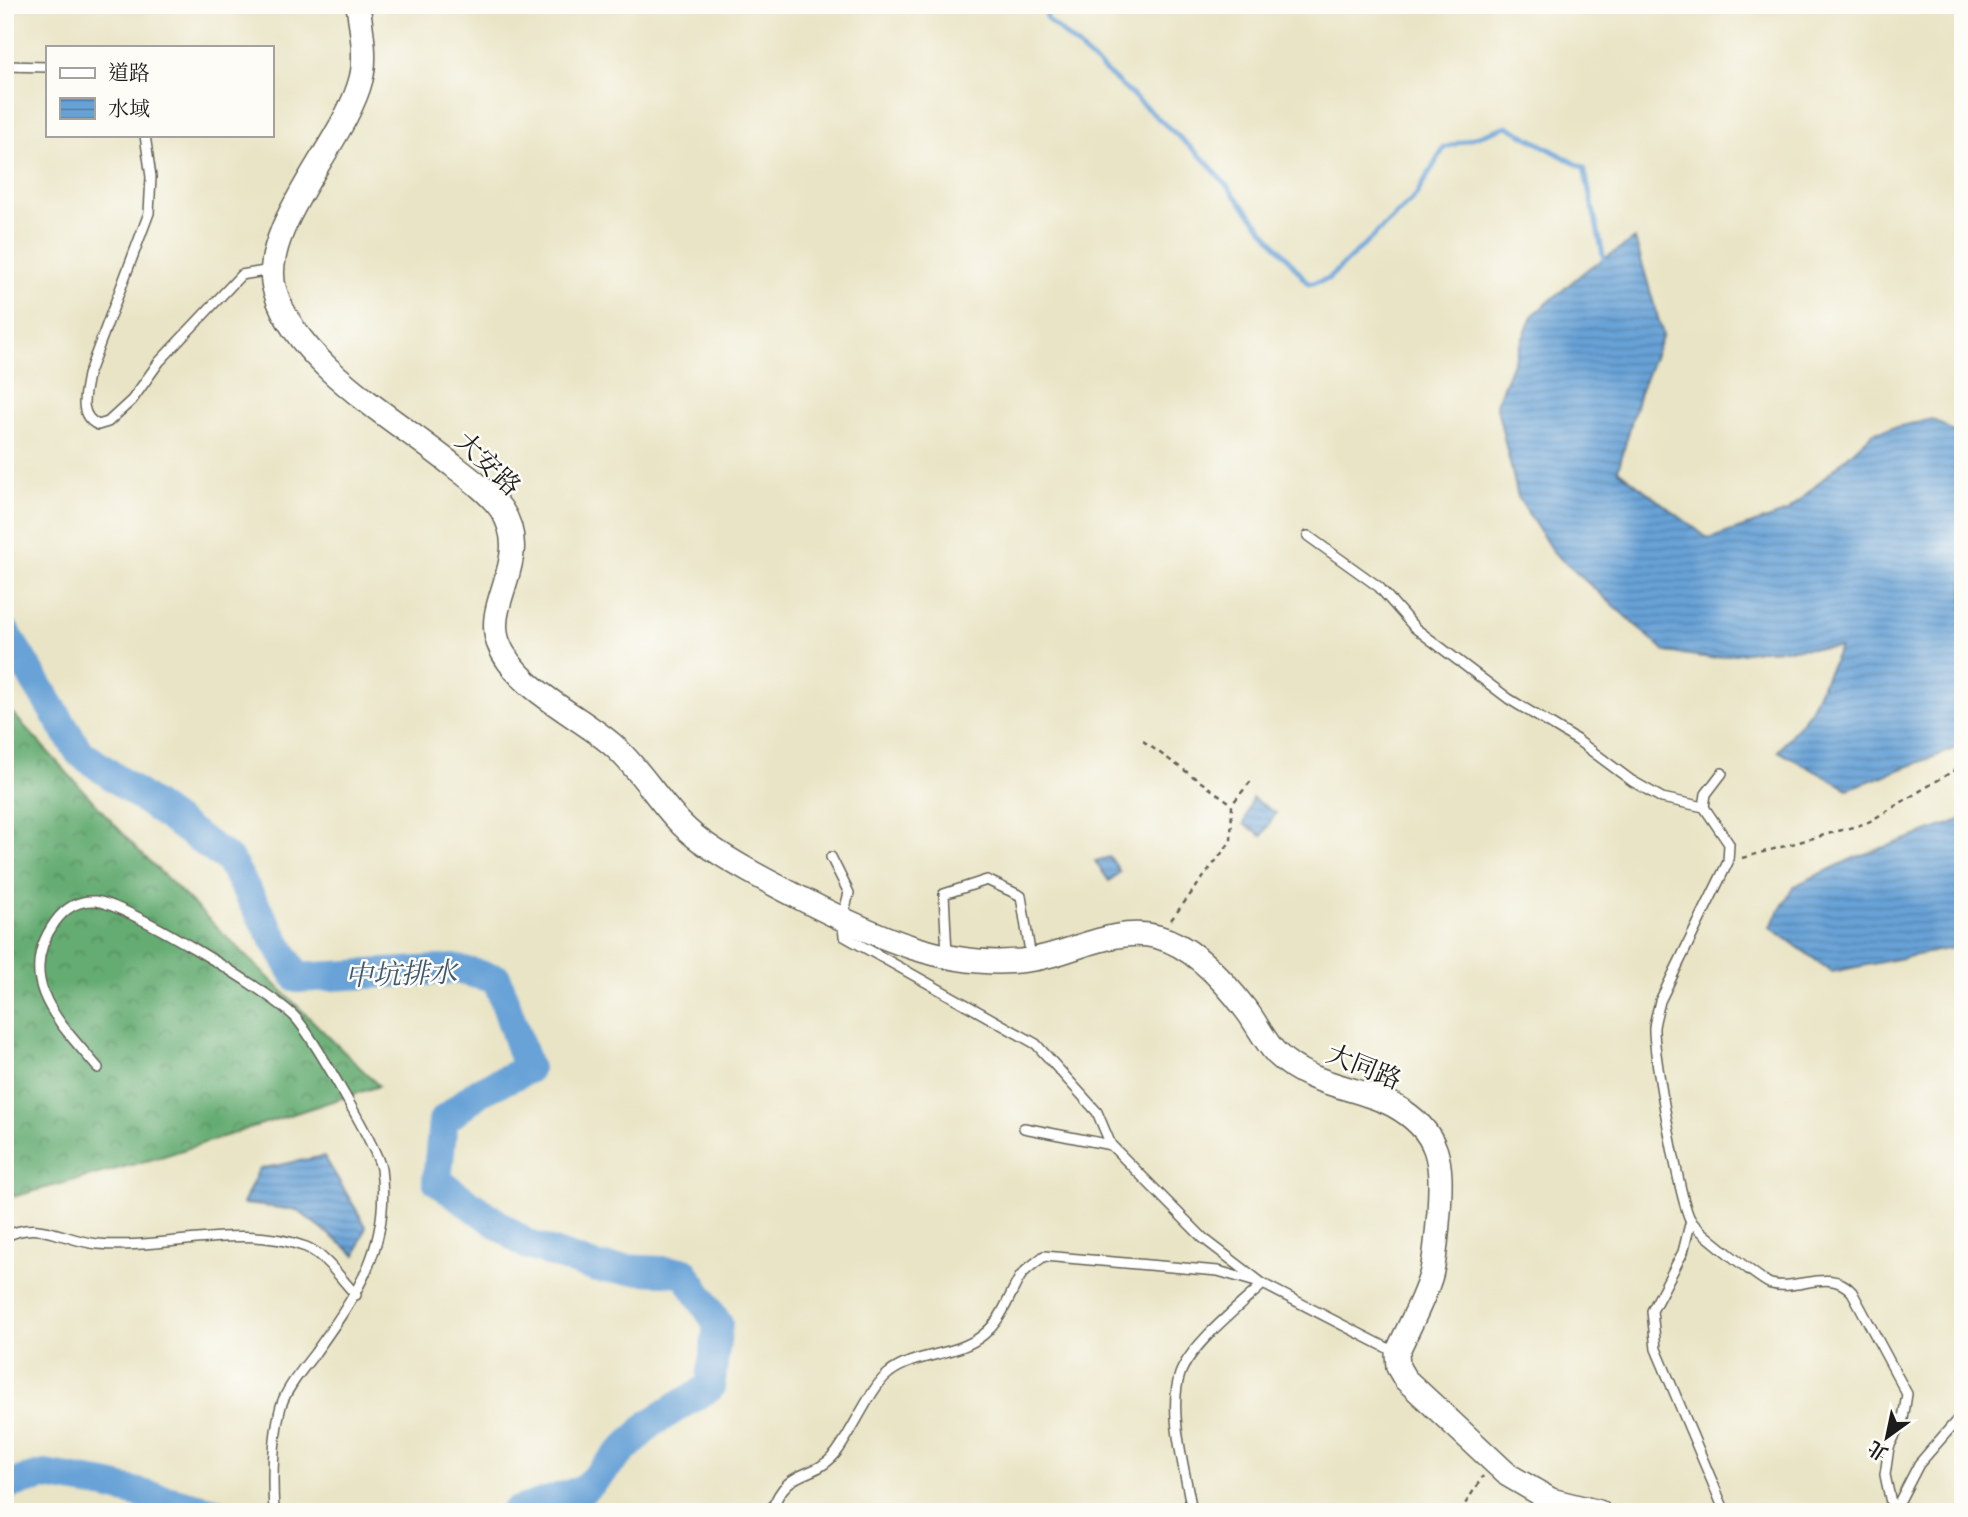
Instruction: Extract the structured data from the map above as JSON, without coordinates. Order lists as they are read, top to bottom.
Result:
{
  "streets": {
    "street": ["大安路", "大同路"]
  },
  "crossings": [
    ["大安路", "大同路"]
  ],
  "water": ["中坑排水"],
  "legend": ["道路", "水域"],
  "north": "bottom left"
}
